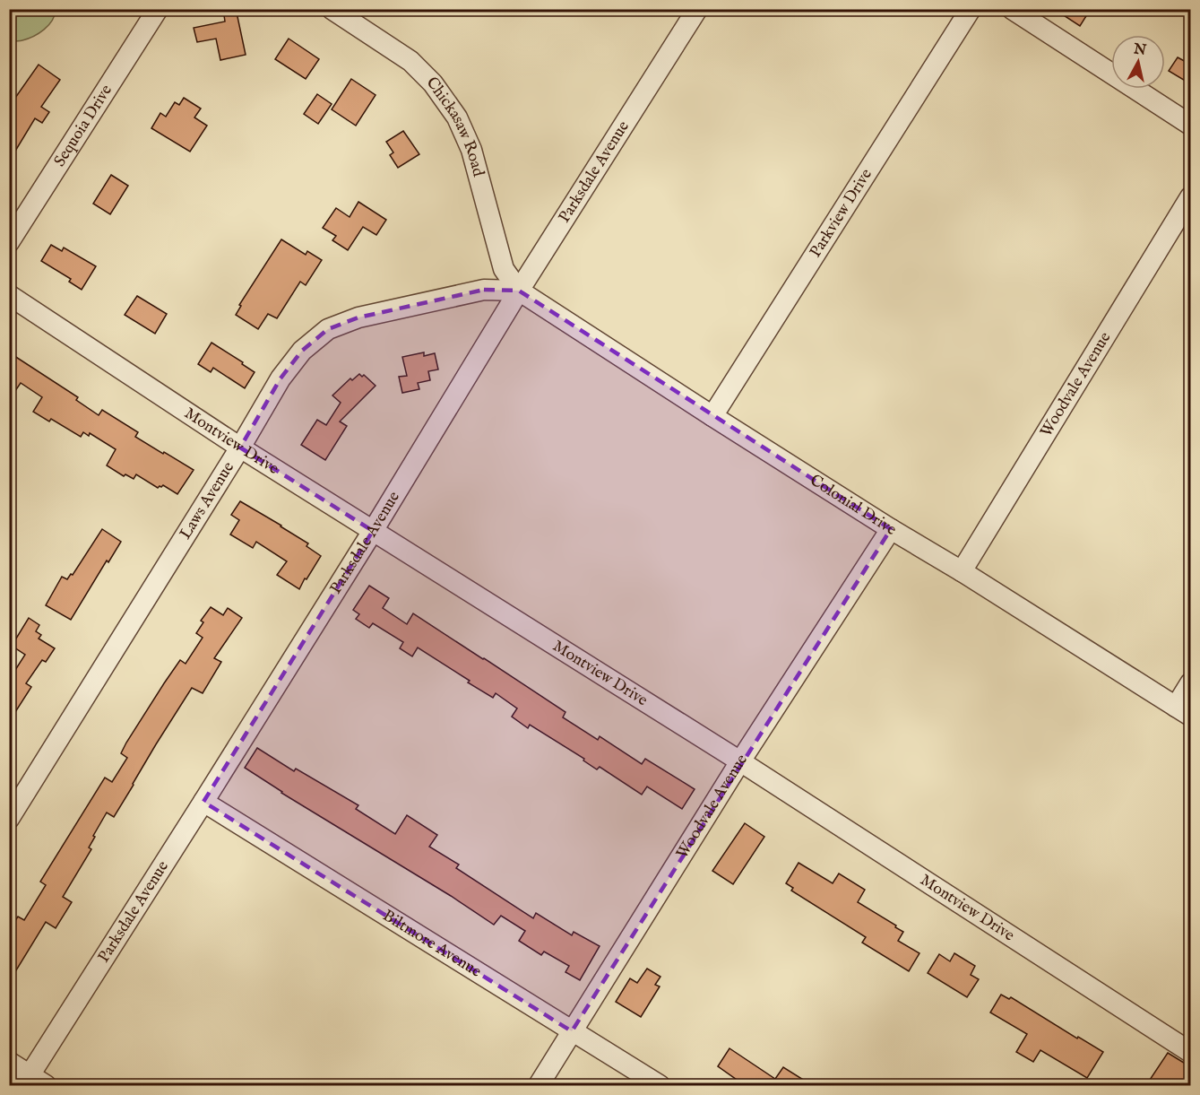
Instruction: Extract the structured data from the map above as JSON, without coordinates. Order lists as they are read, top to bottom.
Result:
{
  "streets": {
    "street": [
      "Sequoia Drive",
      "Chickasaw Road",
      "Parksdale Avenue",
      "Parkview Drive",
      "Woodvale Avenue",
      "Montview Drive",
      "Laws Avenue",
      "Colonial Drive",
      "Biltmore Avenue"
    ]
  },
  "crossings": [
    ["Chickasaw Road", "Parksdale Avenue"],
    ["Chickasaw Road", "Laws Avenue"],
    ["Chickasaw Road", "Colonial Drive"],
    ["Parksdale Avenue", "Montview Drive"],
    ["Parksdale Avenue", "Laws Avenue"],
    ["Parksdale Avenue", "Colonial Drive"],
    ["Parksdale Avenue", "Biltmore Avenue"],
    ["Parkview Drive", "Colonial Drive"],
    ["Woodvale Avenue", "Montview Drive"],
    ["Woodvale Avenue", "Colonial Drive"],
    ["Woodvale Avenue", "Biltmore Avenue"],
    ["Montview Drive", "Laws Avenue"],
    ["Laws Avenue", "Colonial Drive"]
  ],
  "north": "top"
}
